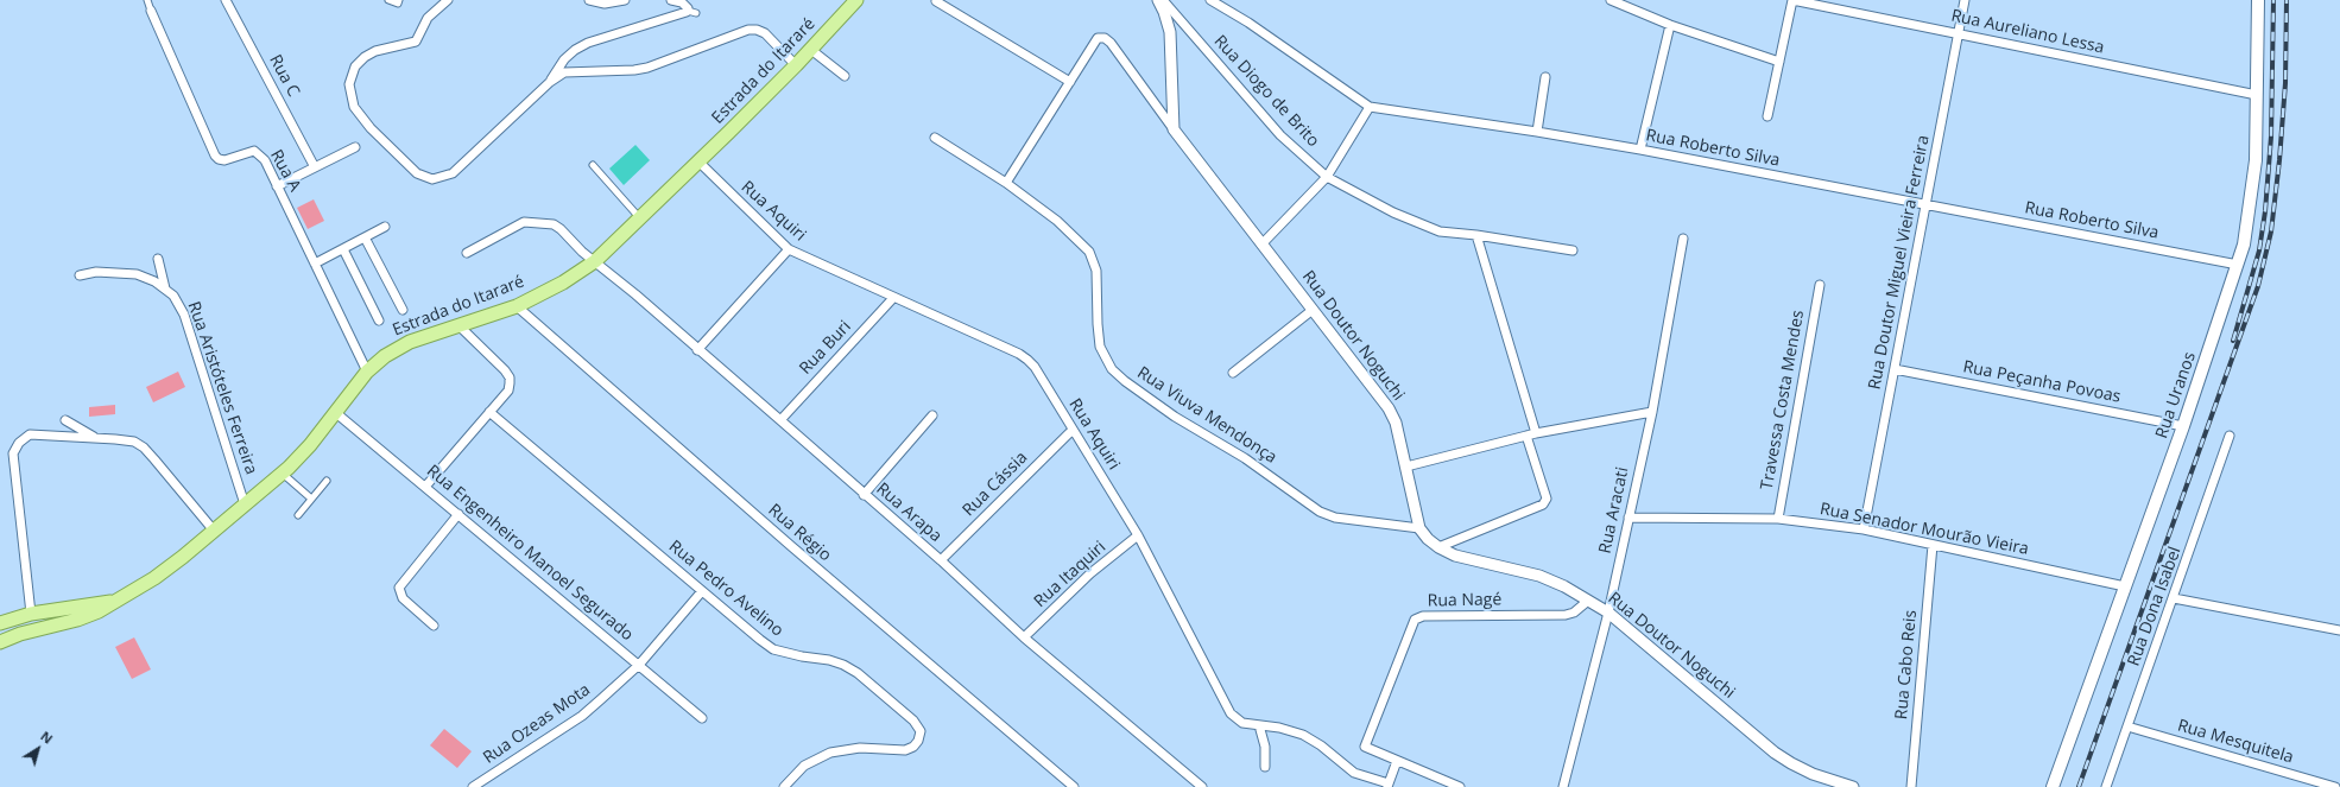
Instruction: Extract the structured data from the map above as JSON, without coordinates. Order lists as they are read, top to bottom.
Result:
{
  "streets": {
    "main road": ["Estrada do Itararé", "Rua Uranos"],
    "street": [
      "Rua Aureliano Lessa",
      "Rua C",
      "Rua Diogo de Brito",
      "Rua Roberto Silva",
      "Rua A",
      "Rua Aquiri",
      "Rua Doutor Miguel Vieira Ferreira",
      "Rua Doutor Noguchi",
      "Rua Buri",
      "Rua Peçanha Povoas",
      "Rua Aristóteles Ferreira",
      "Travessa Costa Mendes",
      "Rua Viuva Mendonça",
      "Rua Cássia",
      "Rua Aracati",
      "Rua Arapa",
      "Rua Senador Mourão Vieira",
      "Rua Régio",
      "Rua Engenheiro Manoel Segurado",
      "Rua Itaquiri",
      "Rua Pedro Avelino",
      "Rua Nagé",
      "Rua Dona Isabel",
      "Rua Cabo Reis",
      "Rua Ozeas Mota",
      "Rua Mesquitela"
    ]
  },
  "crossings": [
    ["Rua Aureliano Lessa", "Rua Doutor Miguel Vieira Ferreira"],
    ["Rua Aureliano Lessa", "Rua Uranos"],
    ["Estrada do Itararé", "Rua A"],
    ["Estrada do Itararé", "Rua Aquiri"],
    ["Estrada do Itararé", "Rua Aristóteles Ferreira"],
    ["Estrada do Itararé", "Rua Arapa"],
    ["Estrada do Itararé", "Rua Régio"],
    ["Estrada do Itararé", "Rua Engenheiro Manoel Segurado"],
    ["Rua Roberto Silva", "Rua Doutor Miguel Vieira Ferreira"],
    ["Rua Roberto Silva", "Rua Uranos"],
    ["Rua Aquiri", "Rua Buri"],
    ["Rua Aquiri", "Rua Cássia"],
    ["Rua Aquiri", "Rua Itaquiri"],
    ["Rua Doutor Miguel Vieira Ferreira", "Rua Peçanha Povoas"],
    ["Rua Doutor Miguel Vieira Ferreira", "Rua Senador Mourão Vieira"],
    ["Rua Doutor Noguchi", "Rua Viuva Mendonça"],
    ["Rua Doutor Noguchi", "Rua Aracati"],
    ["Rua Doutor Noguchi", "Rua Nagé"],
    ["Rua Buri", "Rua Arapa"],
    ["Rua Peçanha Povoas", "Rua Uranos"],
    ["Rua Uranos", "Rua Senador Mourão Vieira"],
    ["Travessa Costa Mendes", "Rua Senador Mourão Vieira"],
    ["Rua Cássia", "Rua Arapa"],
    ["Rua Aracati", "Rua Senador Mourão Vieira"],
    ["Rua Arapa", "Rua Itaquiri"],
    ["Rua Senador Mourão Vieira", "Rua Cabo Reis"],
    ["Rua Engenheiro Manoel Segurado", "Rua Ozeas Mota"],
    ["Rua Pedro Avelino", "Rua Ozeas Mota"],
    ["Rua Dona Isabel", "Rua Mesquitela"]
  ],
  "north": "top right"
}
